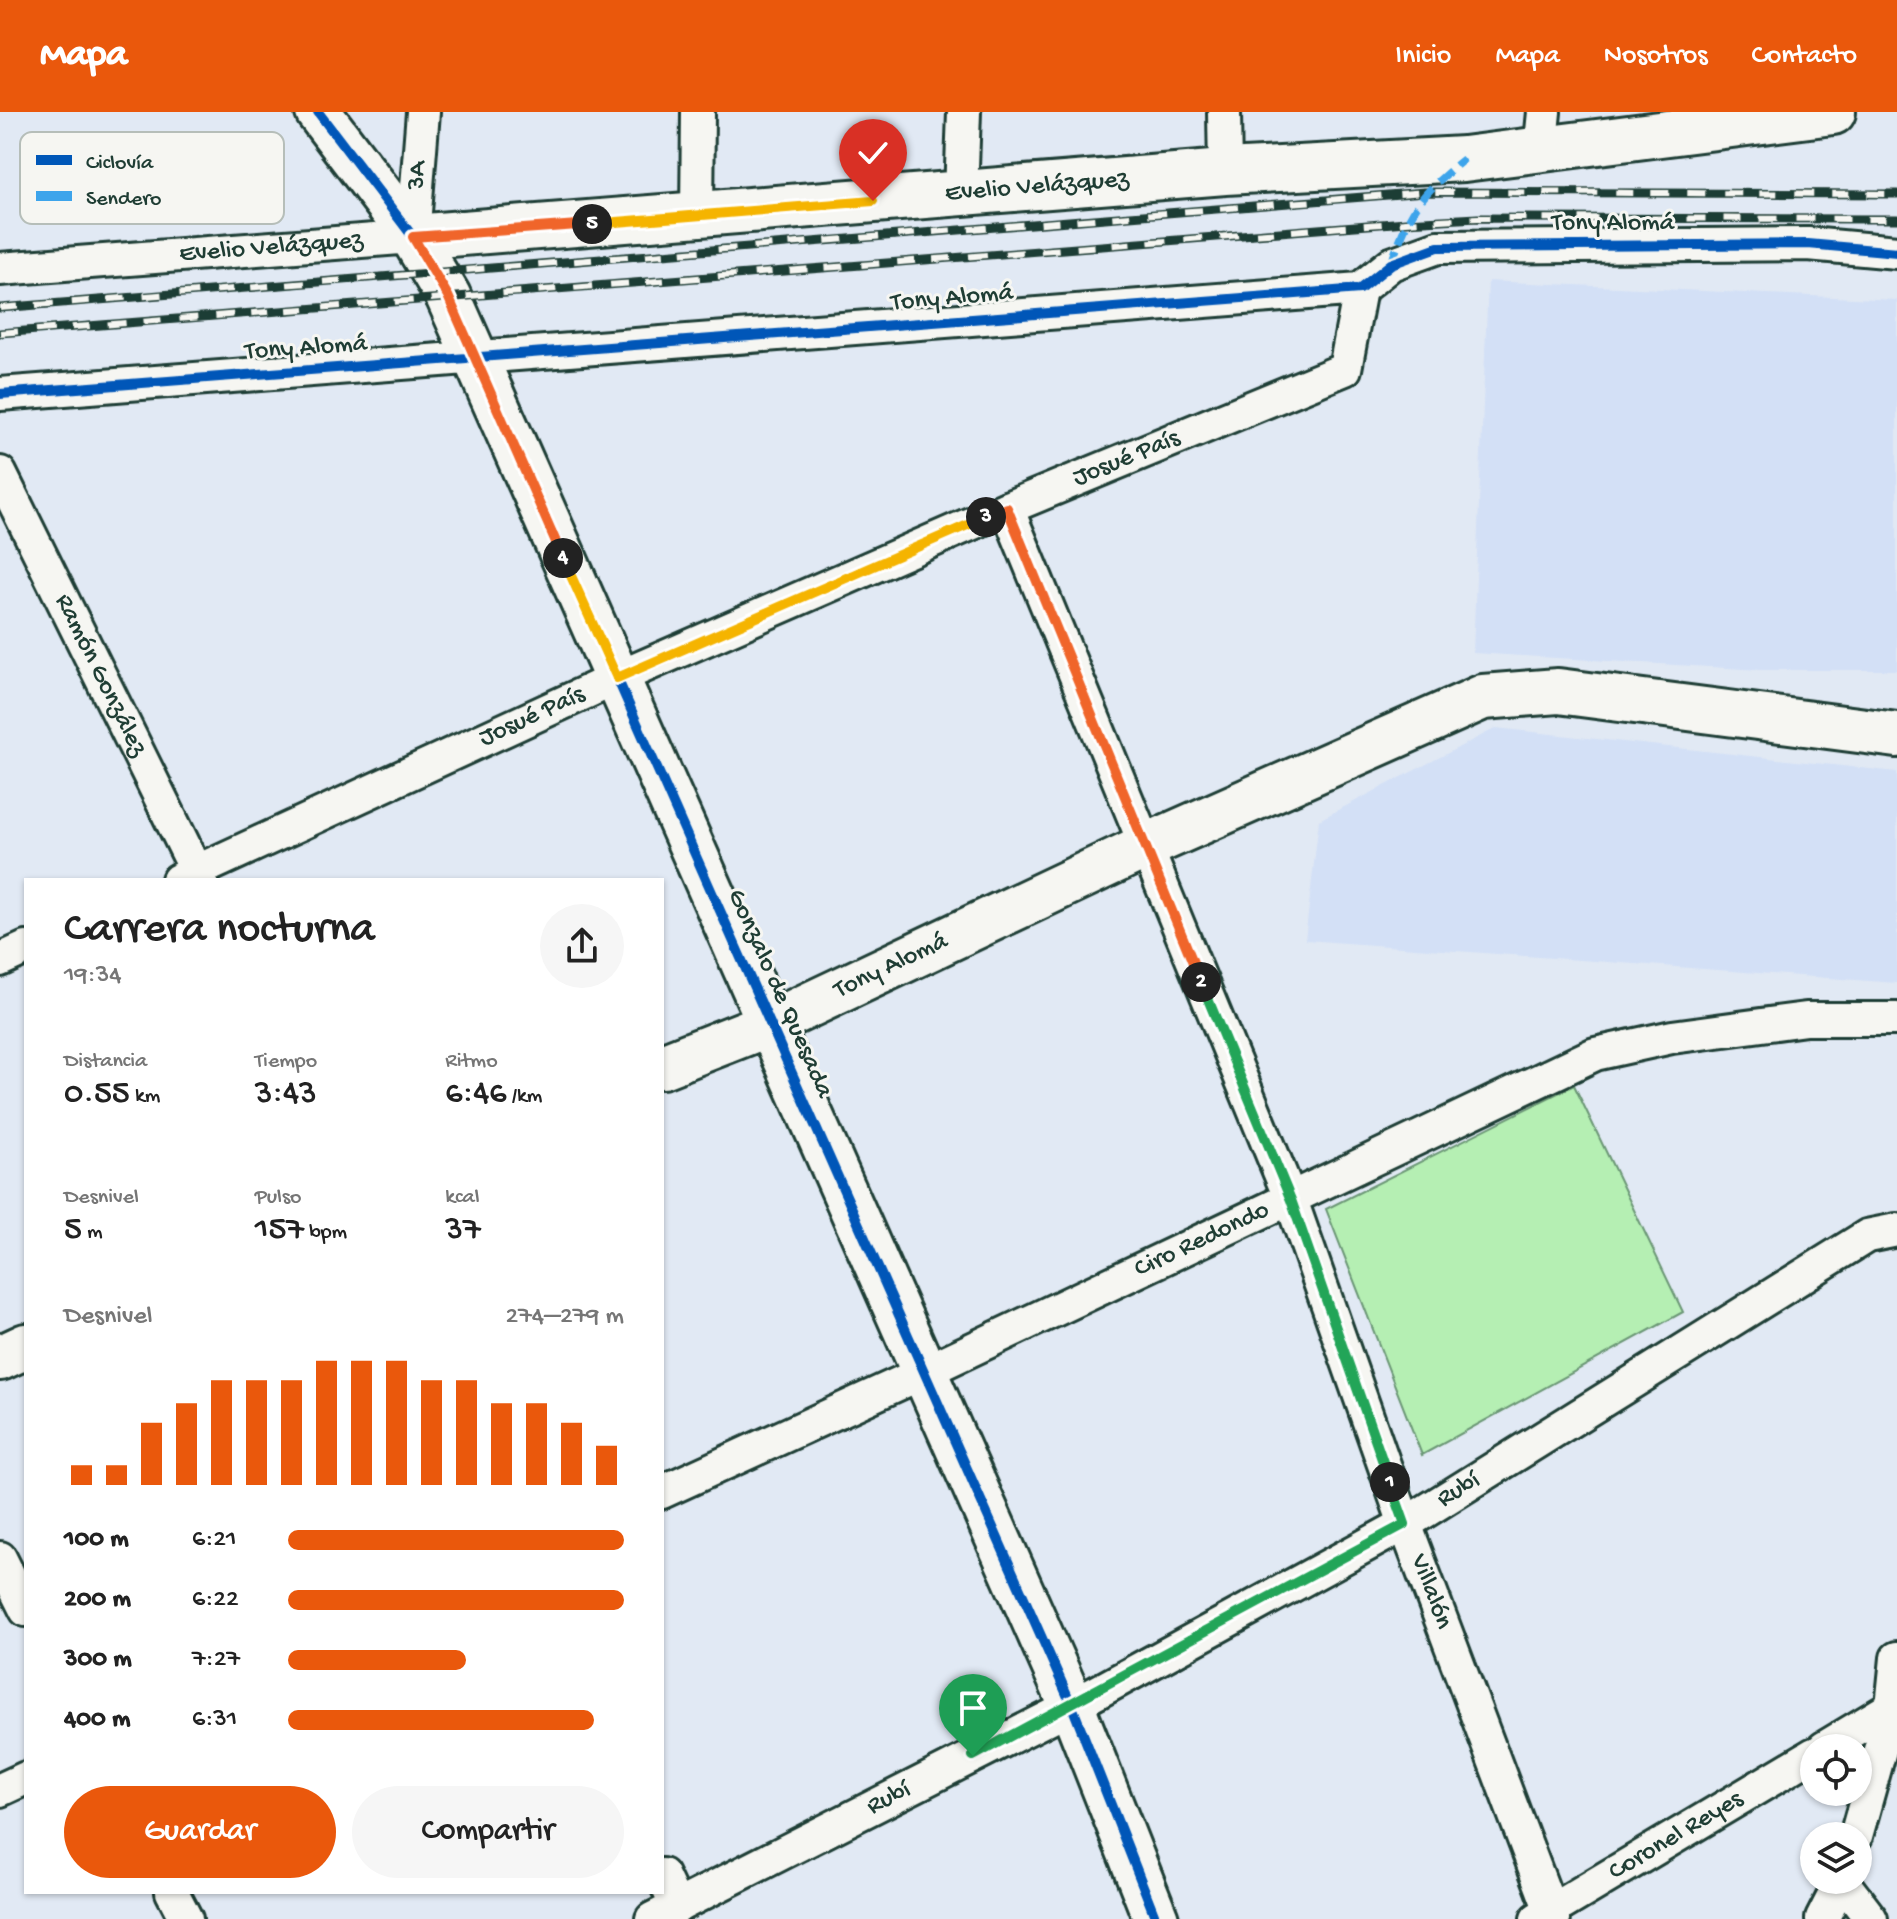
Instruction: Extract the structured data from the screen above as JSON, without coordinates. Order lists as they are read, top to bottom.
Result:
{
  "streets": {
    "street": [
      "3A",
      "Evelio Velázquez",
      "Tony Alomá",
      "Josué País",
      "Ramón González",
      "Gonzalo de Quesada",
      "Ciro Redondo",
      "Rubí",
      "Villalón",
      "Coronel Reyes"
    ]
  },
  "crossings": [
    ["3A", "Evelio Velázquez"],
    ["3A", "Gonzalo de Quesada"],
    ["Evelio Velázquez", "Gonzalo de Quesada"],
    ["Tony Alomá", "Josué País"],
    ["Tony Alomá", "Gonzalo de Quesada"],
    ["Tony Alomá", "Villalón"],
    ["Josué País", "Ramón González"],
    ["Josué País", "Gonzalo de Quesada"],
    ["Josué País", "Villalón"],
    ["Gonzalo de Quesada", "Ciro Redondo"],
    ["Gonzalo de Quesada", "Rubí"],
    ["Ciro Redondo", "Villalón"],
    ["Rubí", "Villalón"],
    ["Villalón", "Coronel Reyes"]
  ],
  "legend": ["Ciclovía", "Sendero"],
  "page": {
    "header": "Mapa",
    "nav": [
      "Inicio",
      "Mapa",
      "Nosotros",
      "Contacto"
    ],
    "pins": [
      "5",
      "3",
      "4",
      "2",
      "1"
    ],
    "heading": ["Carrera nocturna", "19:34"],
    "stats": [
      ["Distancia", "0.55 km"],
      ["Tiempo", "3:43"],
      ["Ritmo", "6:46 /km"],
      ["Desnivel", "5 m"],
      ["Pulso", "157 bpm"],
      ["kcal", "37"]
    ],
    "chart": ["Desnivel", "274–279 m"],
    "list": [
      {
        "name": "100 m",
        "note": "6:21"
      },
      {
        "name": "200 m",
        "note": "6:22"
      },
      {
        "name": "300 m",
        "note": "7:27"
      },
      {
        "name": "400 m",
        "note": "6:31"
      }
    ],
    "buttons": ["Guardar", "Compartir"]
  }
}
